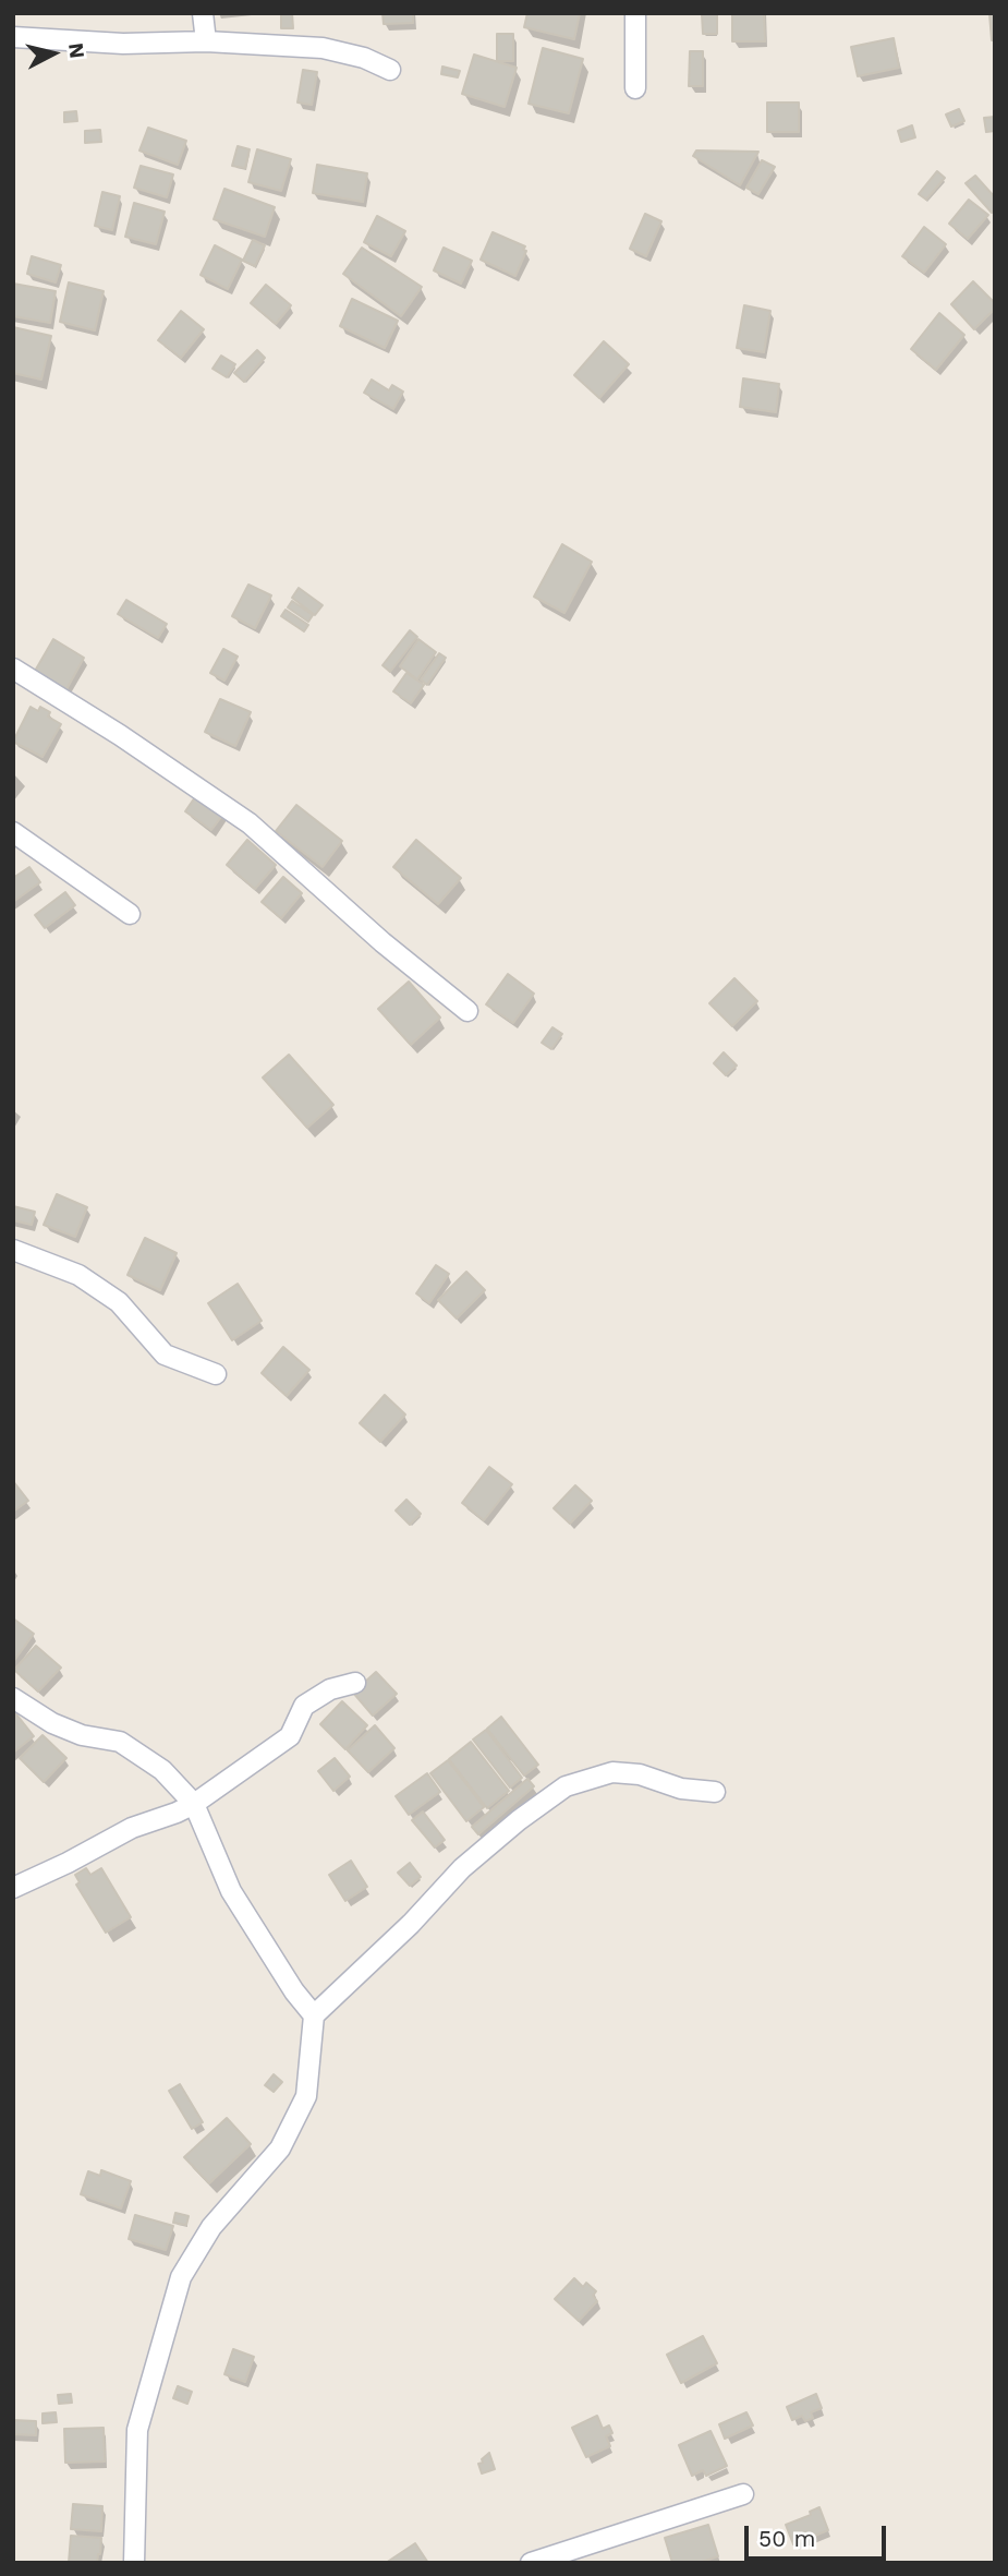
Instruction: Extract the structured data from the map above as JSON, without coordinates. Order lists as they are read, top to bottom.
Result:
{
  "scale_bar": "50 m",
  "north": "right"
}
